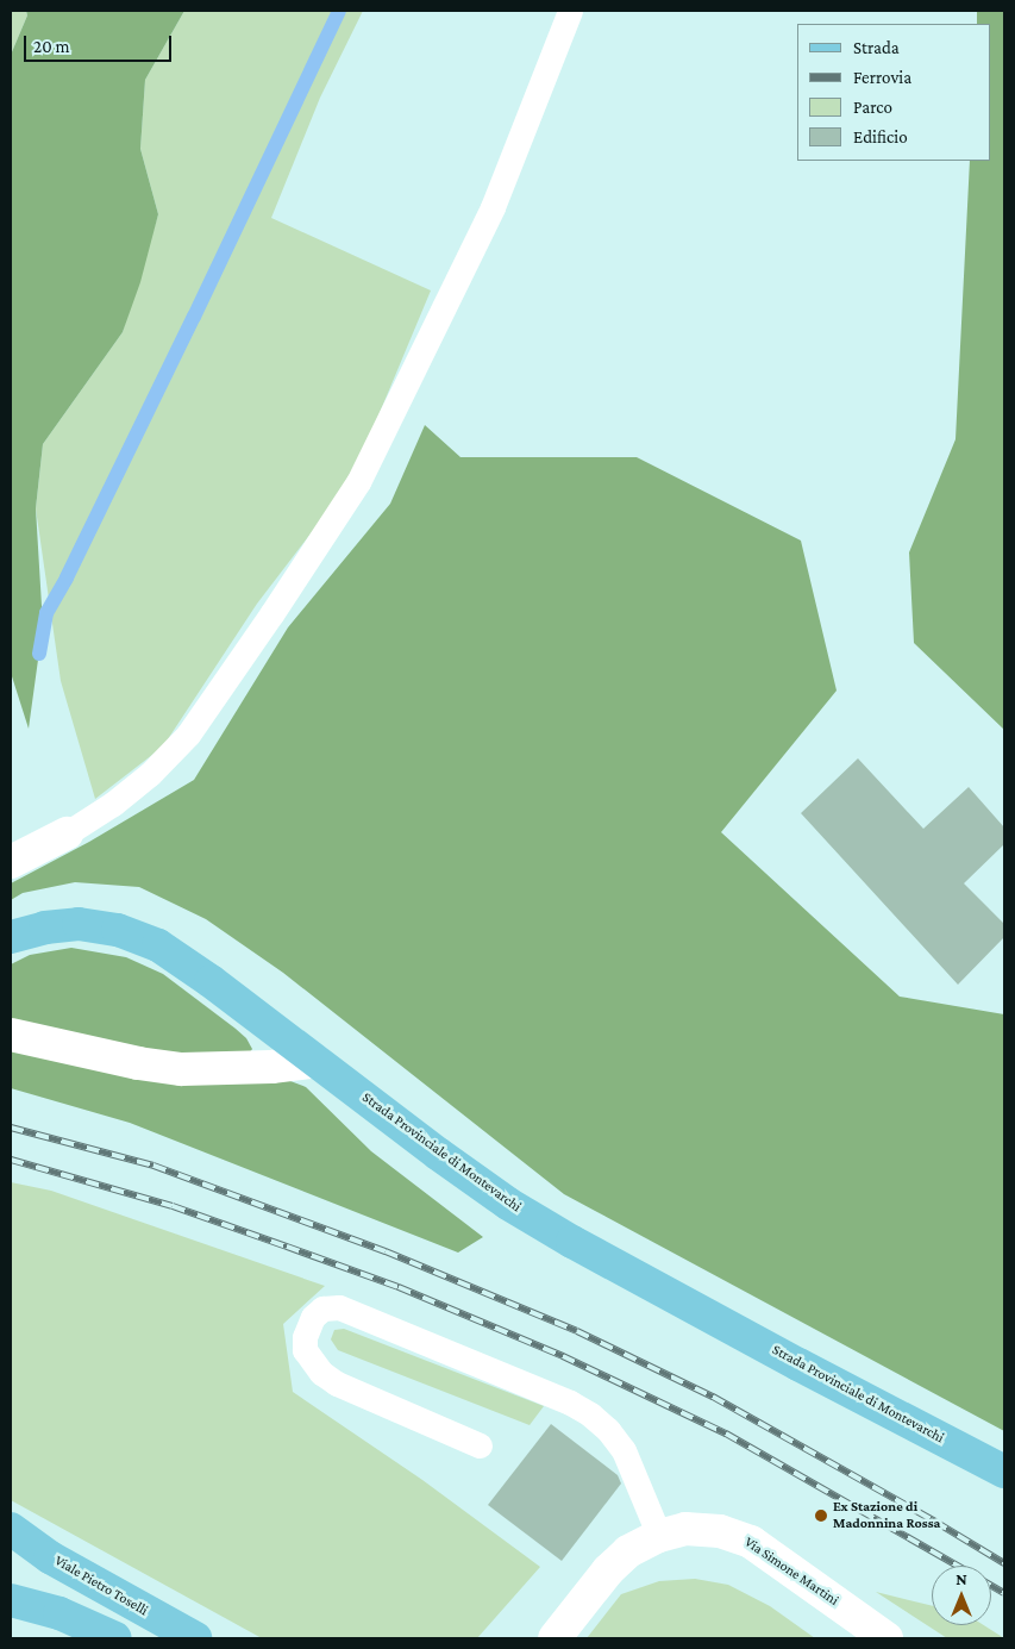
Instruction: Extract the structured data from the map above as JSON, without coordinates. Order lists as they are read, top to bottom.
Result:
{
  "streets": {
    "main road": ["Strada Provinciale di Montevarchi", "Viale Pietro Toselli"],
    "street": ["Via Simone Martini"]
  },
  "places": ["Ex Stazione di Madonnina Rossa"],
  "legend": [
    "Strada",
    "Ferrovia",
    "Parco",
    "Edificio"
  ],
  "scale_bar": "20 m",
  "north": "top"
}
